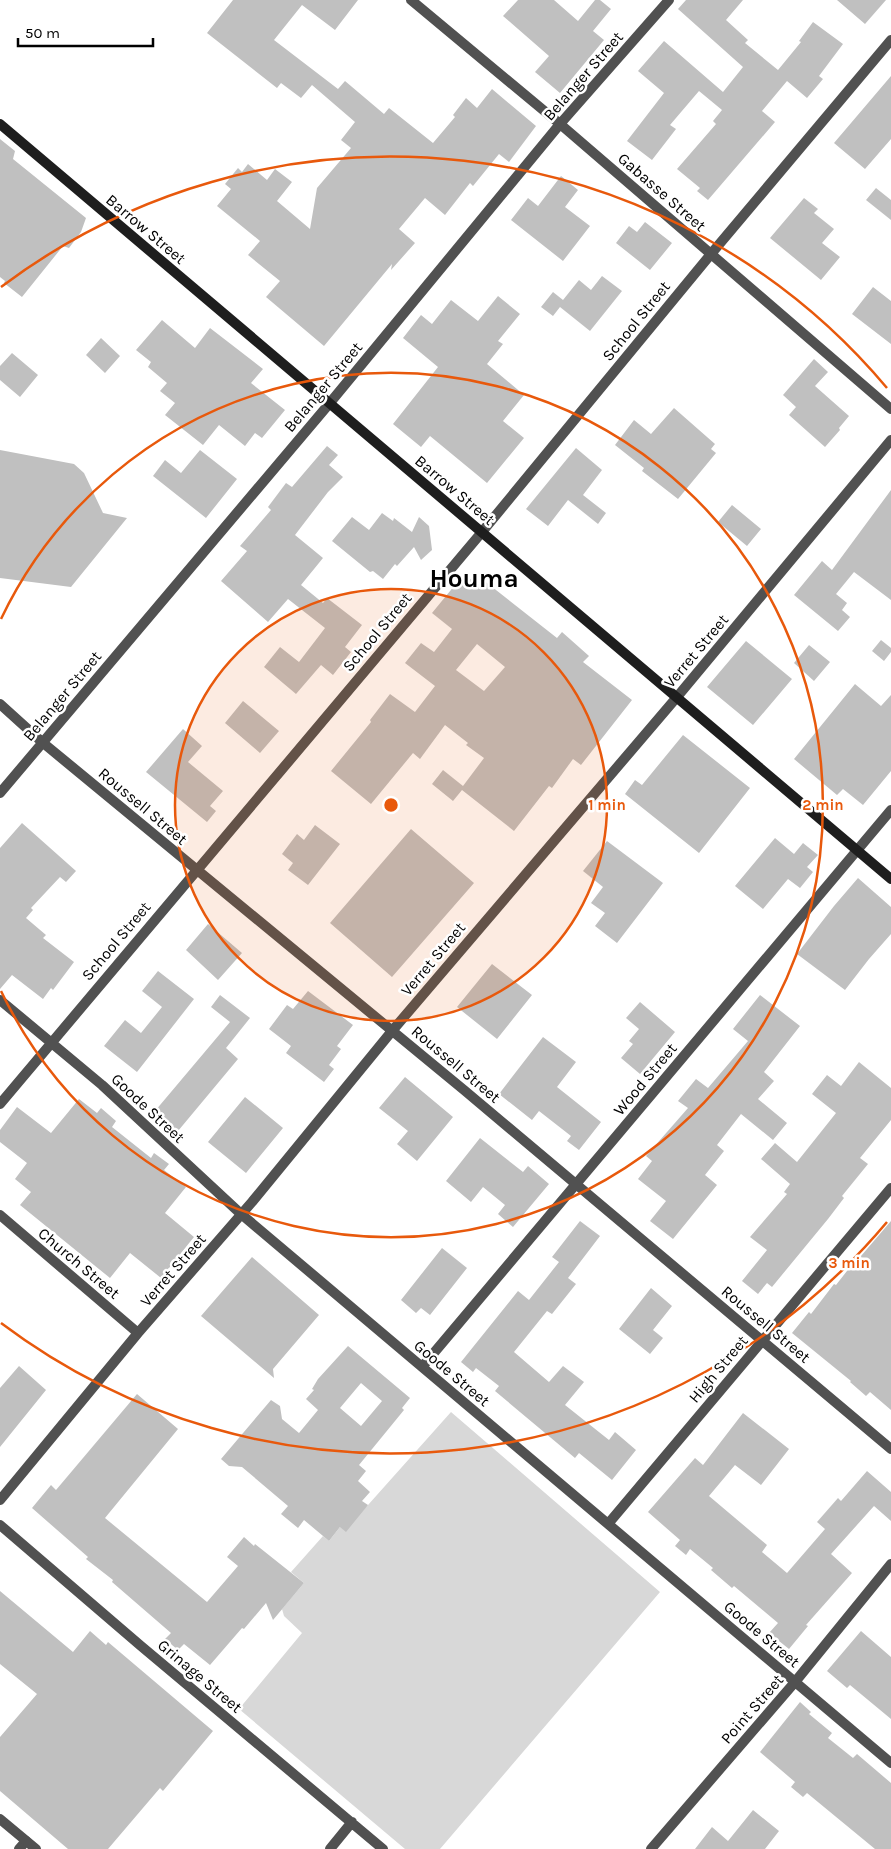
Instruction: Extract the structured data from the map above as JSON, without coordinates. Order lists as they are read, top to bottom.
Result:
{
  "streets": {
    "main road": ["Barrow Street"],
    "street": [
      "Belanger Street",
      "Gabasse Street",
      "School Street",
      "Verret Street",
      "Roussell Street",
      "Wood Street",
      "Goode Street",
      "Church Street",
      "High Street",
      "Grinage Street",
      "Point Street"
    ]
  },
  "crossings": [
    ["Belanger Street", "Gabasse Street"],
    ["Belanger Street", "Barrow Street"],
    ["Belanger Street", "Roussell Street"],
    ["Gabasse Street", "School Street"],
    ["Barrow Street", "School Street"],
    ["Barrow Street", "Verret Street"],
    ["Barrow Street", "Wood Street"],
    ["School Street", "Roussell Street"],
    ["School Street", "Goode Street"],
    ["Verret Street", "Roussell Street"],
    ["Verret Street", "Goode Street"],
    ["Verret Street", "Church Street"],
    ["Roussell Street", "Wood Street"],
    ["Roussell Street", "High Street"],
    ["Wood Street", "Goode Street"],
    ["Goode Street", "High Street"],
    ["Goode Street", "Point Street"]
  ],
  "districts": ["Houma"],
  "scale_bar": "50 m",
  "rings": ["1 min", "2 min", "3 min"]
}
